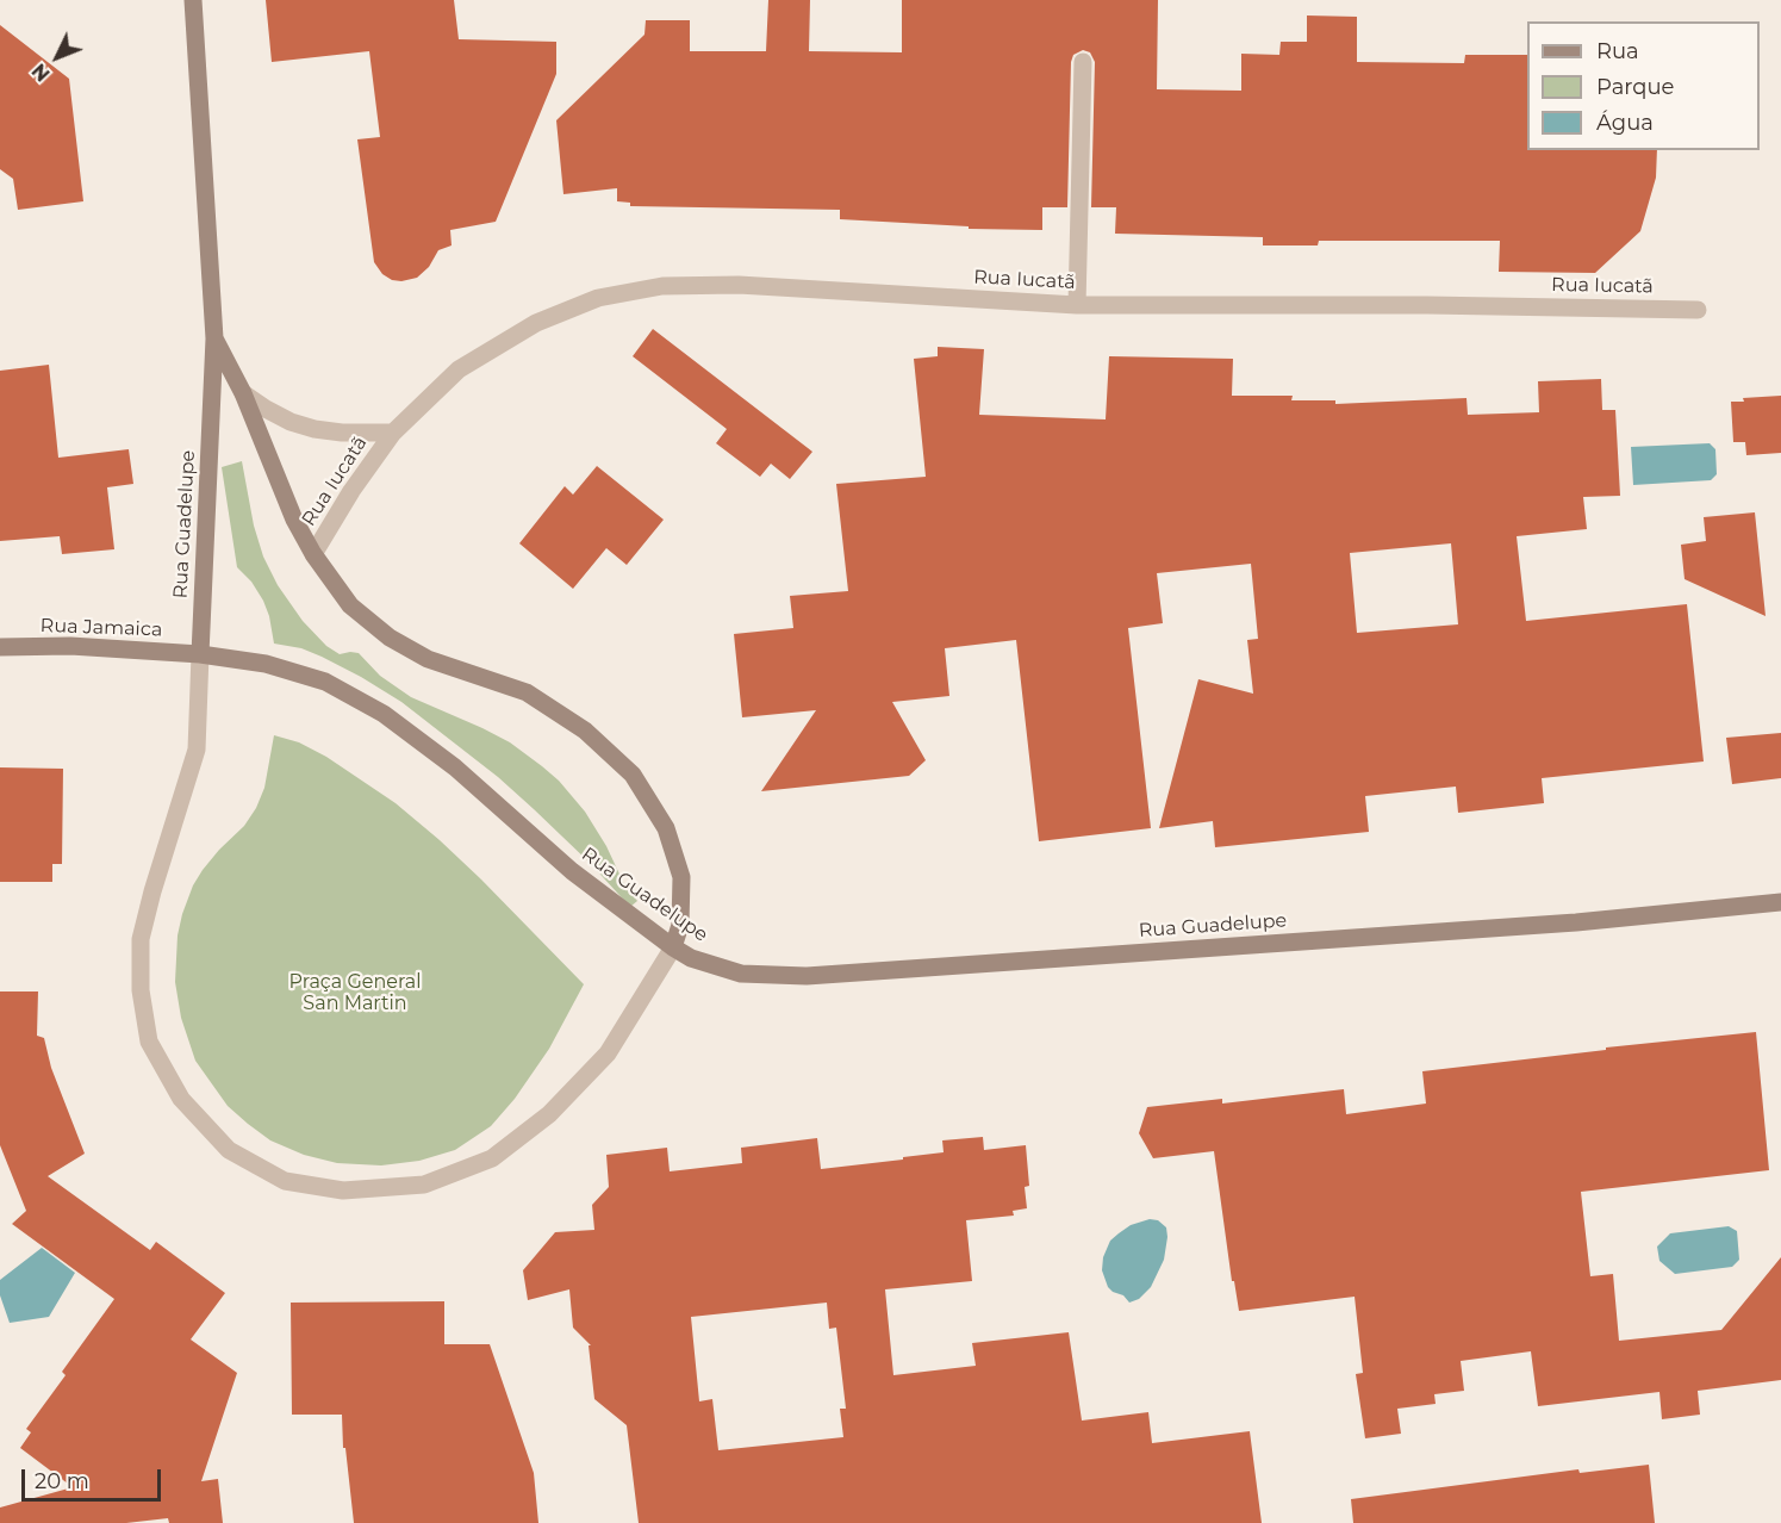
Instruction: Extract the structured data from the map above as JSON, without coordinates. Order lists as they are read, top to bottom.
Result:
{
  "streets": {
    "street": ["Rua Iucatã", "Rua Guadelupe", "Rua Jamaica"]
  },
  "crossings": [
    ["Rua Guadelupe", "Rua Jamaica"]
  ],
  "parks": ["Praça General San Martin"],
  "legend": ["Rua", "Parque", "Água"],
  "scale_bar": "20 m",
  "north": "bottom left"
}
